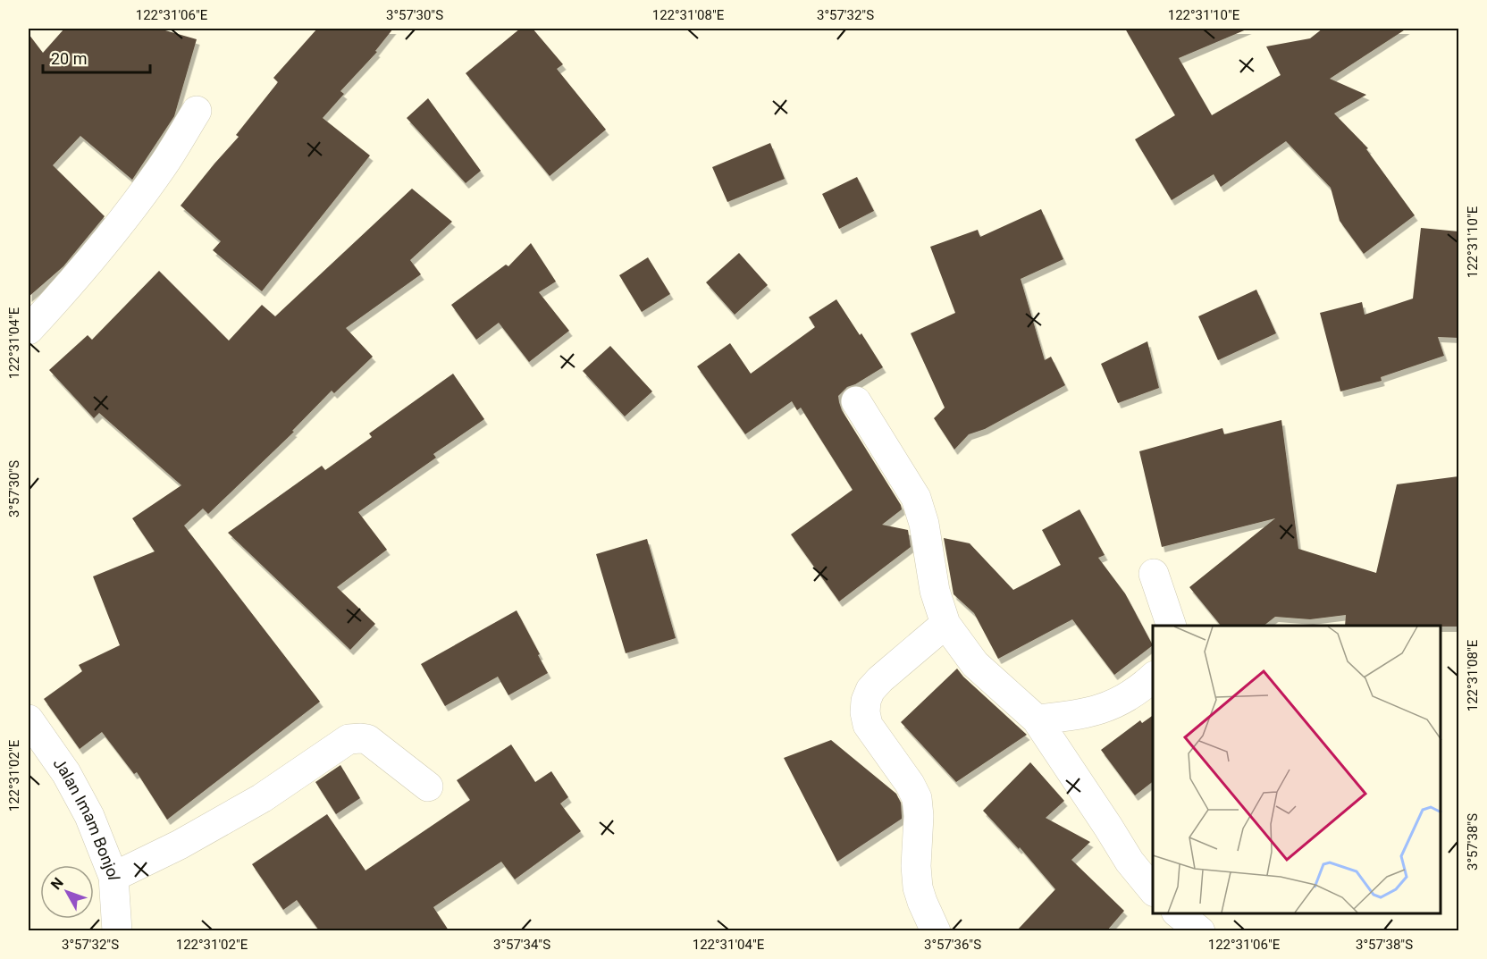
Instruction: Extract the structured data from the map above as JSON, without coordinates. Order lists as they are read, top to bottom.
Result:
{
  "streets": {
    "street": ["Jalan Imam Bonjol"]
  },
  "scale_bar": "20 m",
  "north": "top left",
  "coordinates": [
    "122°31'06\"E",
    "3°57'30\"S",
    "122°31'08\"E",
    "3°57'32\"S",
    "122°31'10\"E",
    "122°31'04\"E",
    "122°31'02\"E",
    "3°57'38\"S",
    "3°57'34\"S",
    "3°57'36\"S"
  ]
}
